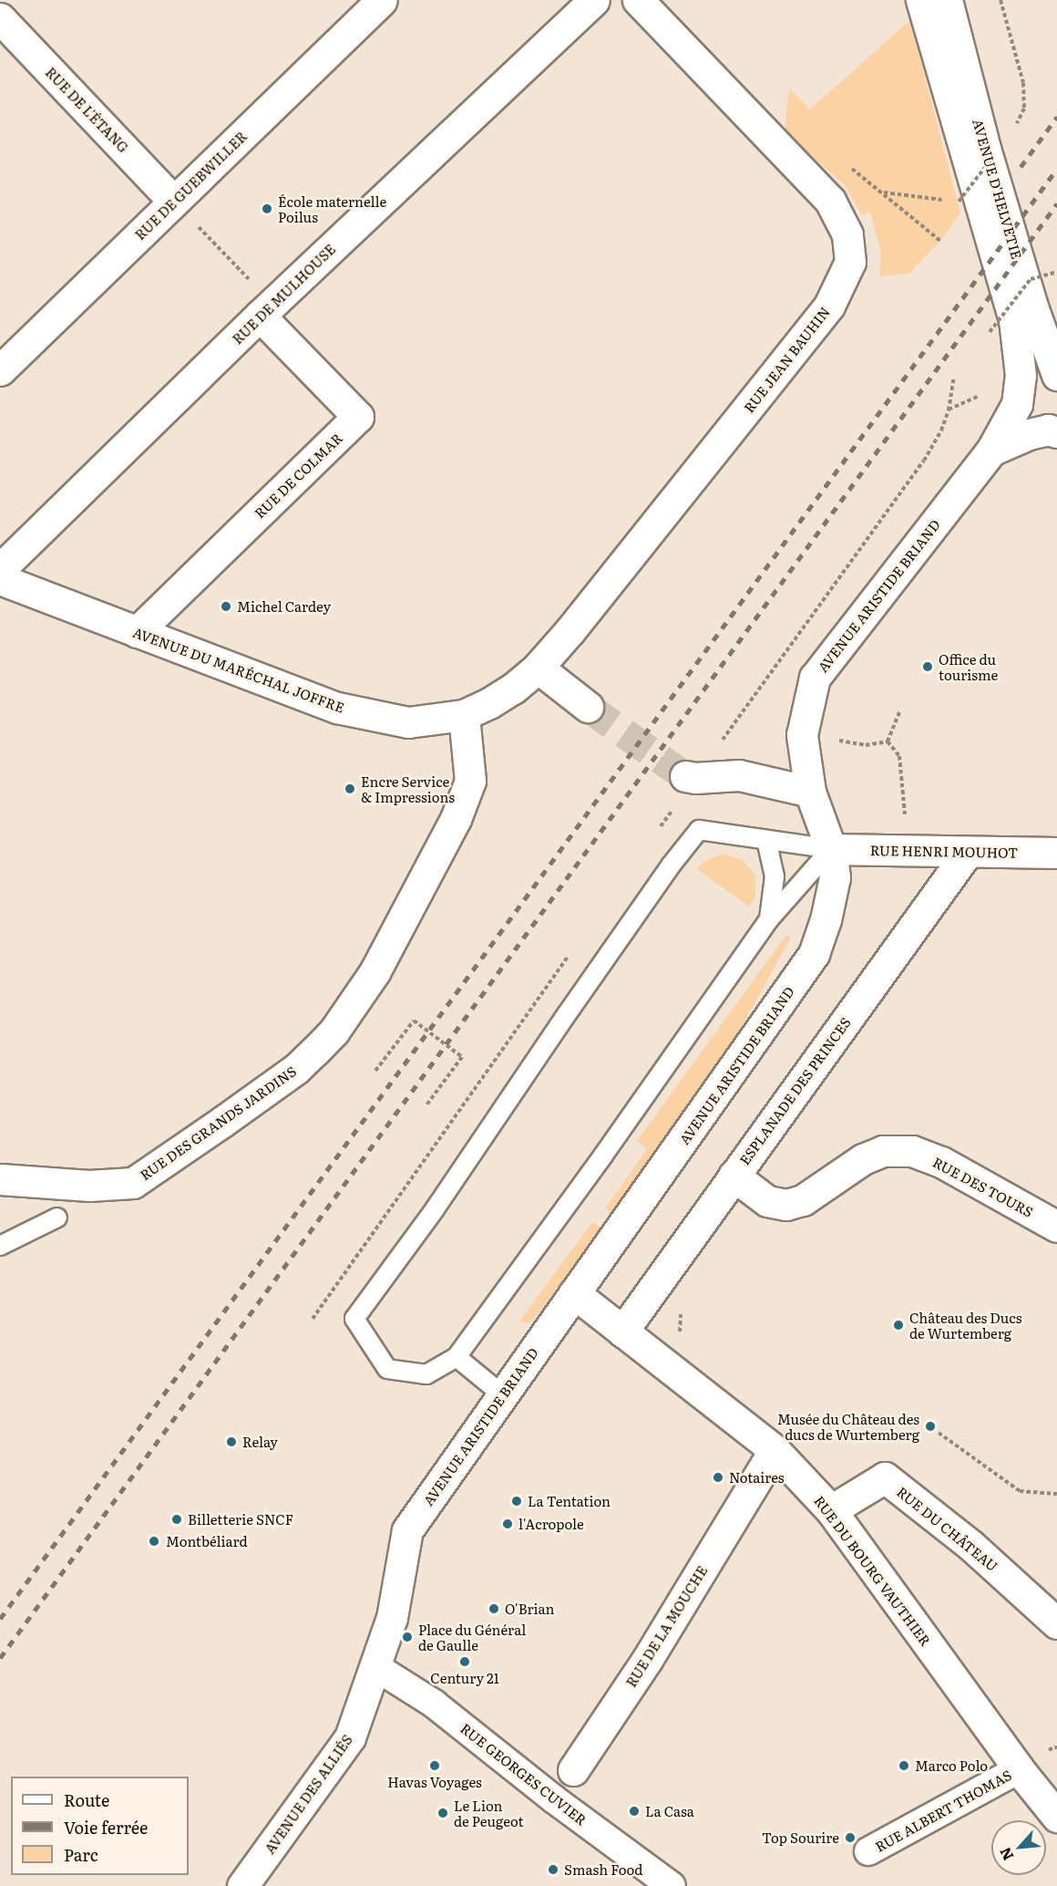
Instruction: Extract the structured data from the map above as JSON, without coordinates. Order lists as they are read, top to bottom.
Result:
{
  "streets": {
    "street": [
      "RUE DE L'ÉTANG",
      "RUE DE GUEBWILLER",
      "AVENUE D'HELVETIE",
      "RUE DE MULHOUSE",
      "RUE JEAN BAUHIN",
      "RUE DE COLMAR",
      "AVENUE ARISTIDE BRIAND",
      "AVENUE DU MARÉCHAL JOFFRE",
      "RUE HENRI MOUHOT",
      "ESPLANADE DES PRINCES",
      "RUE DES GRANDS JARDINS",
      "RUE DES TOURS",
      "RUE DU CHÂTEAU",
      "RUE DU BOURG VAUTHIER",
      "RUE DE LA MOUCHE",
      "RUE GEORGES CUVIER",
      "AVENUE DES ALLIÉS",
      "RUE ALBERT THOMAS"
    ]
  },
  "crossings": [
    ["RUE DE L'ÉTANG", "RUE DE GUEBWILLER"],
    ["AVENUE D'HELVETIE", "AVENUE ARISTIDE BRIAND"],
    ["RUE DE MULHOUSE", "RUE DE COLMAR"],
    ["RUE JEAN BAUHIN", "AVENUE DU MARÉCHAL JOFFRE"],
    ["RUE DE COLMAR", "AVENUE DU MARÉCHAL JOFFRE"],
    ["AVENUE ARISTIDE BRIAND", "RUE HENRI MOUHOT"],
    ["AVENUE ARISTIDE BRIAND", "RUE DU BOURG VAUTHIER"],
    ["AVENUE ARISTIDE BRIAND", "RUE GEORGES CUVIER"],
    ["AVENUE ARISTIDE BRIAND", "AVENUE DES ALLIÉS"],
    ["AVENUE DU MARÉCHAL JOFFRE", "RUE DES GRANDS JARDINS"],
    ["RUE HENRI MOUHOT", "ESPLANADE DES PRINCES"],
    ["ESPLANADE DES PRINCES", "RUE DES TOURS"],
    ["ESPLANADE DES PRINCES", "RUE DU BOURG VAUTHIER"],
    ["RUE DU CHÂTEAU", "RUE DU BOURG VAUTHIER"],
    ["RUE DU BOURG VAUTHIER", "RUE DE LA MOUCHE"],
    ["RUE DU BOURG VAUTHIER", "RUE ALBERT THOMAS"],
    ["RUE DE LA MOUCHE", "RUE GEORGES CUVIER"],
    ["RUE GEORGES CUVIER", "AVENUE DES ALLIÉS"]
  ],
  "places": [
    "École maternelle Poilus",
    "Michel Cardey",
    "Office du tourisme",
    "Encre Service & Impressions",
    "Château des Ducs de Wurtemberg",
    "Musée du Château des ducs de Wurtemberg",
    "Relay",
    "Notaires",
    "La Tentation",
    "Billetterie SNCF",
    "l'Acropole",
    "Montbéliard",
    "O'Brian",
    "Place du Général de Gaulle",
    "Century 21",
    "Havas Voyages",
    "Marco Polo",
    "La Casa",
    "Le Lion de Peugeot",
    "Top Sourire",
    "Smash Food"
  ],
  "legend": ["Route", "Voie ferrée", "Parc"],
  "north": "bottom left"
}
